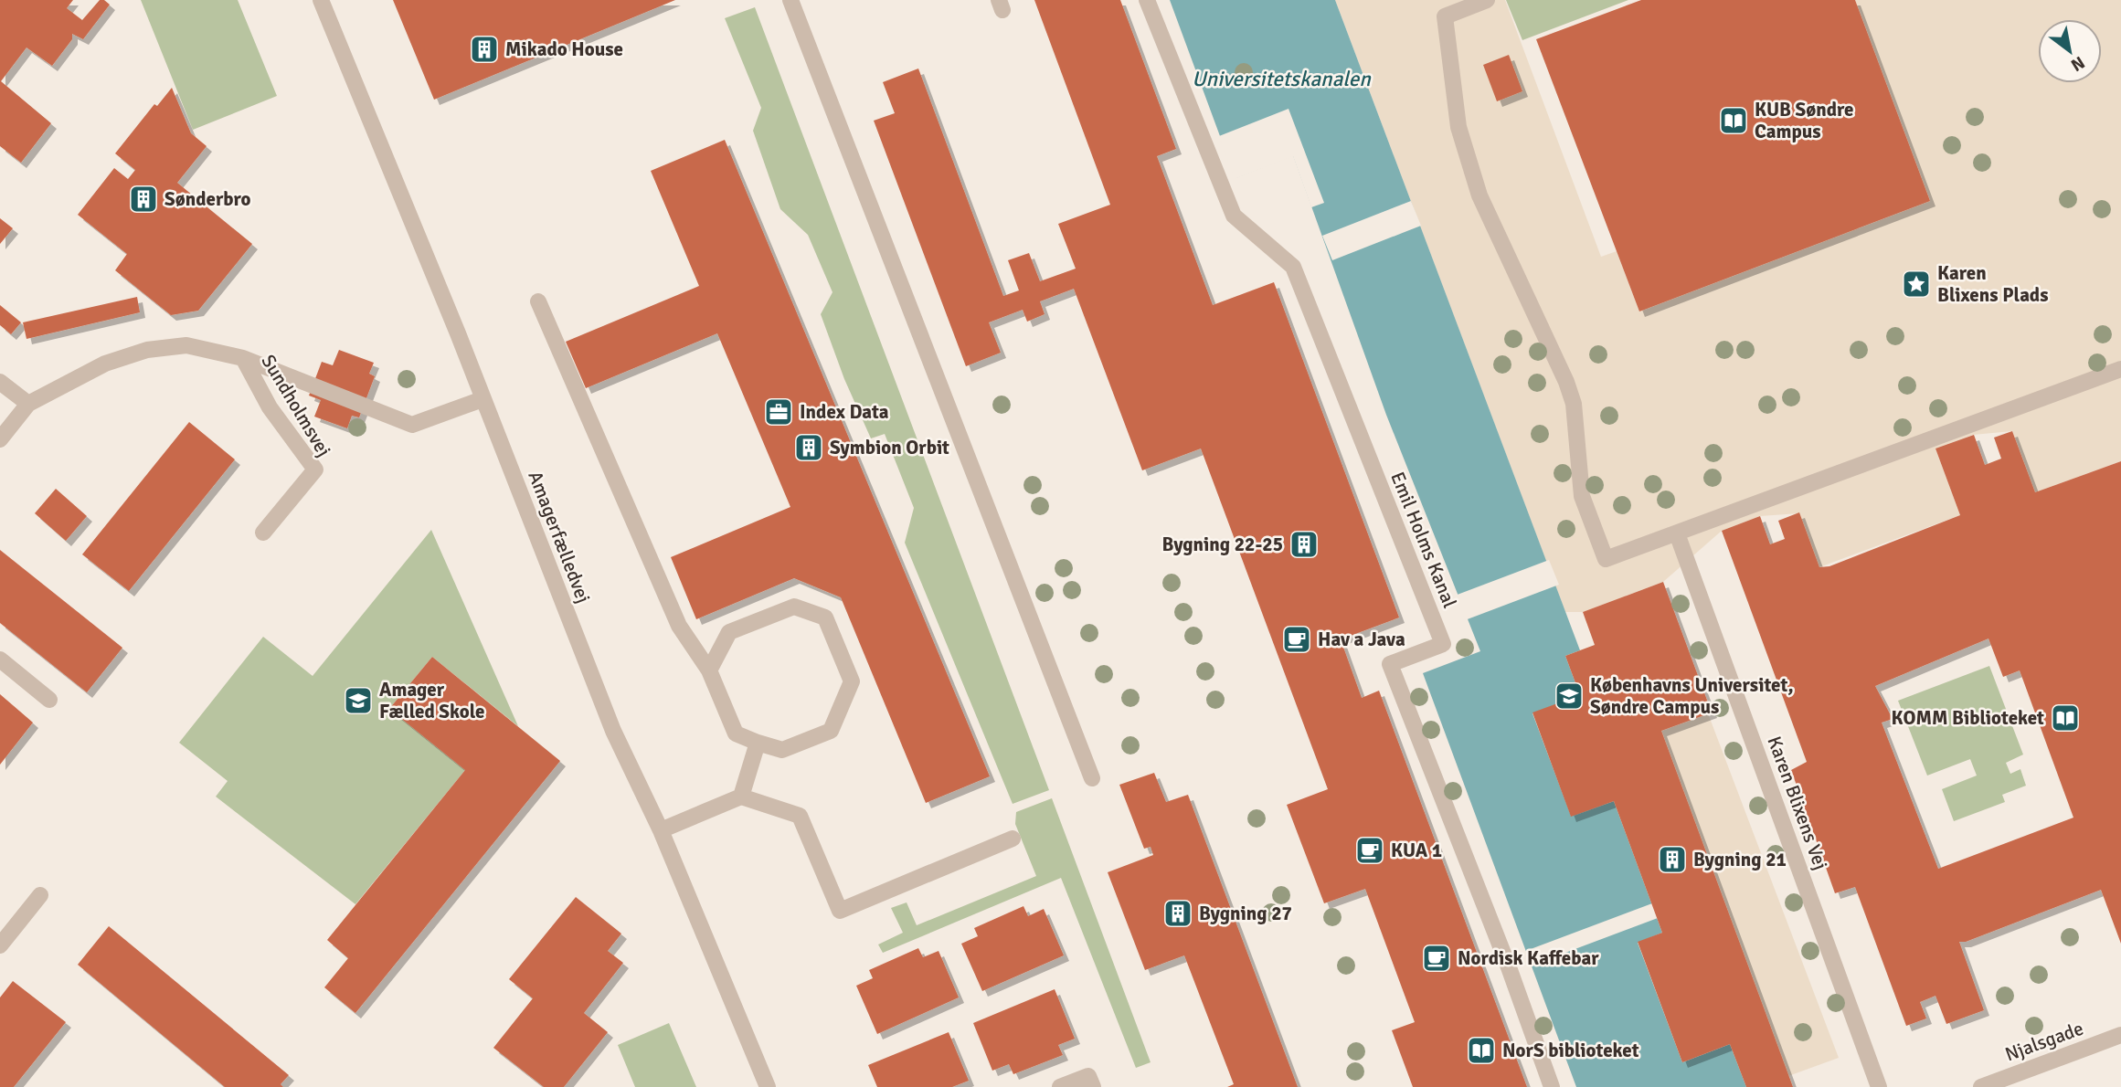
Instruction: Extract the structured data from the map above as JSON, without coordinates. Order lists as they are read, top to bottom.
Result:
{
  "streets": {
    "street": [
      "Sundholmsvej",
      "Amagerfælledvej",
      "Emil Holms Kanal",
      "Karen Blixens Vej",
      "Njalsgade"
    ]
  },
  "water": ["Universitetskanalen"],
  "places": {
    "building": [
      "Mikado House",
      "Sønderbro",
      "Symbion Orbit",
      "Bygning 22-25",
      "Bygning 21",
      "Bygning 27"
    ],
    "library": ["KUB Søndre Campus", "KOMM Biblioteket", "NorS biblioteket"],
    "place": ["Karen Blixens Plads"],
    "office": ["Index Data"],
    "cafe": ["Hav a Java", "KUA 1", "Nordisk Kaffebar"],
    "school or university": ["Københavns Universitet, Søndre Campus", "Amager Fælled Skole"]
  },
  "north": "bottom right"
}
